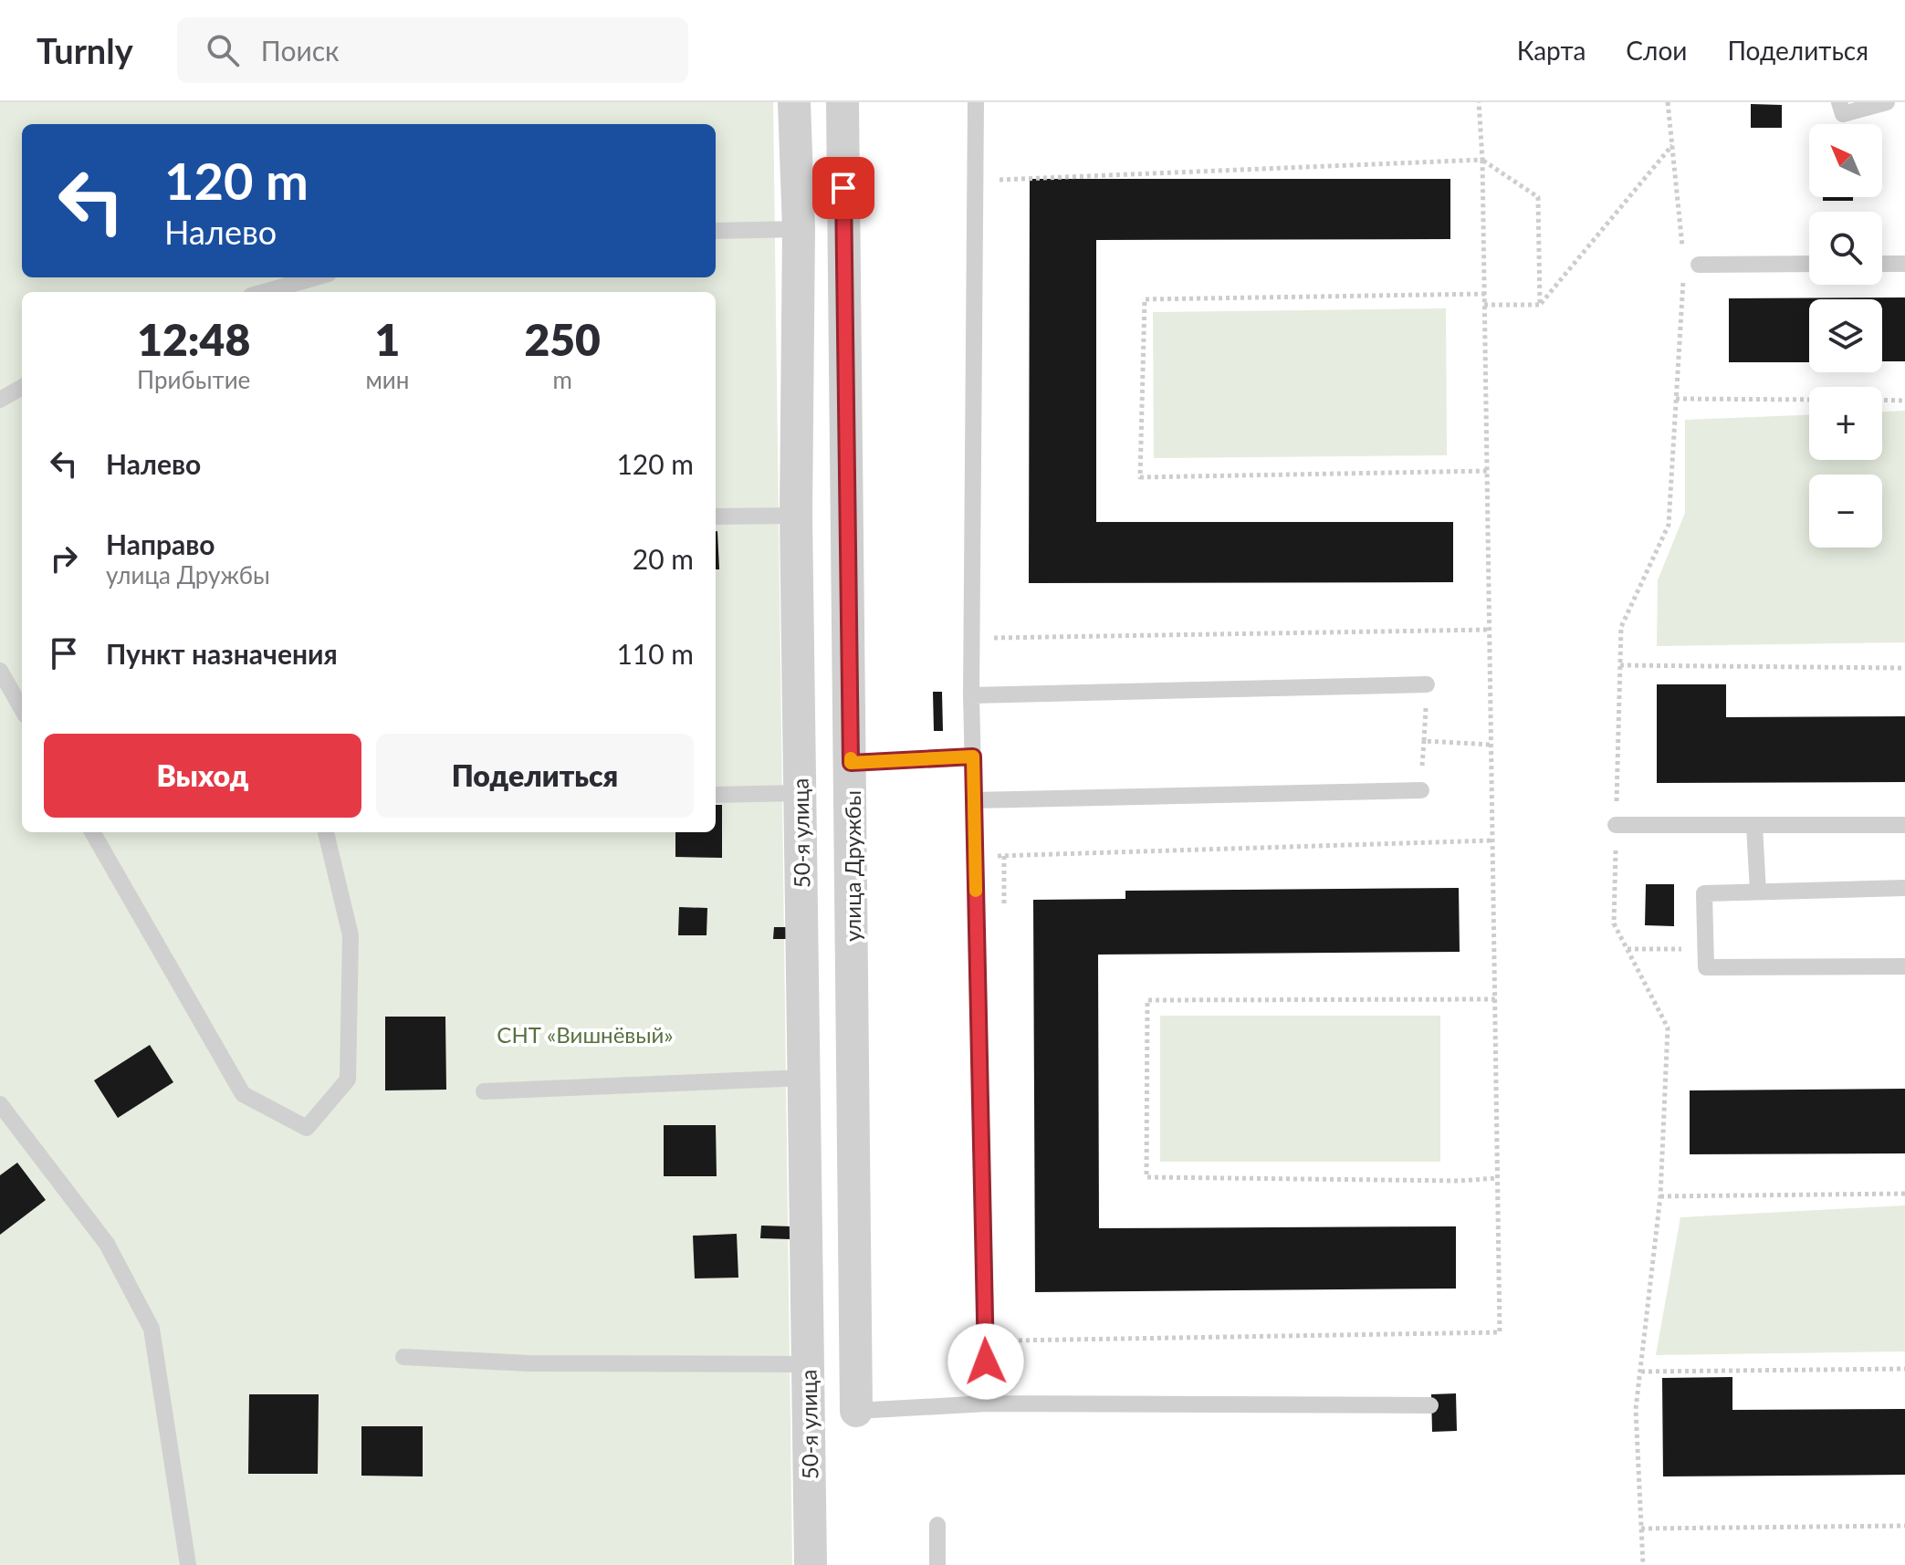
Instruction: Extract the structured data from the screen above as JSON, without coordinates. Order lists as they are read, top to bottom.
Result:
{
  "streets": {
    "street": ["50-я улица", "улица Дружбы"]
  },
  "parks": ["СНТ «Вишнёвый»"],
  "north": "top left",
  "page": {
    "header": "Turnly",
    "search": "Поиск",
    "nav": ["Карта", "Слои", "Поделиться"],
    "map_buttons": ["+", "−"],
    "turn": ["120 m", "Налево"],
    "eta": [
      "12:48",
      "Прибытие",
      "1",
      "мин",
      "250",
      "m"
    ],
    "list": [
      {
        "name": "Налево",
        "value": "120 m"
      },
      {
        "name": "Направо",
        "note": "улица Дружбы",
        "value": "20 m"
      },
      {
        "name": "Пункт назначения",
        "value": "110 m"
      }
    ],
    "buttons": ["Выход", "Поделиться"]
  }
}
